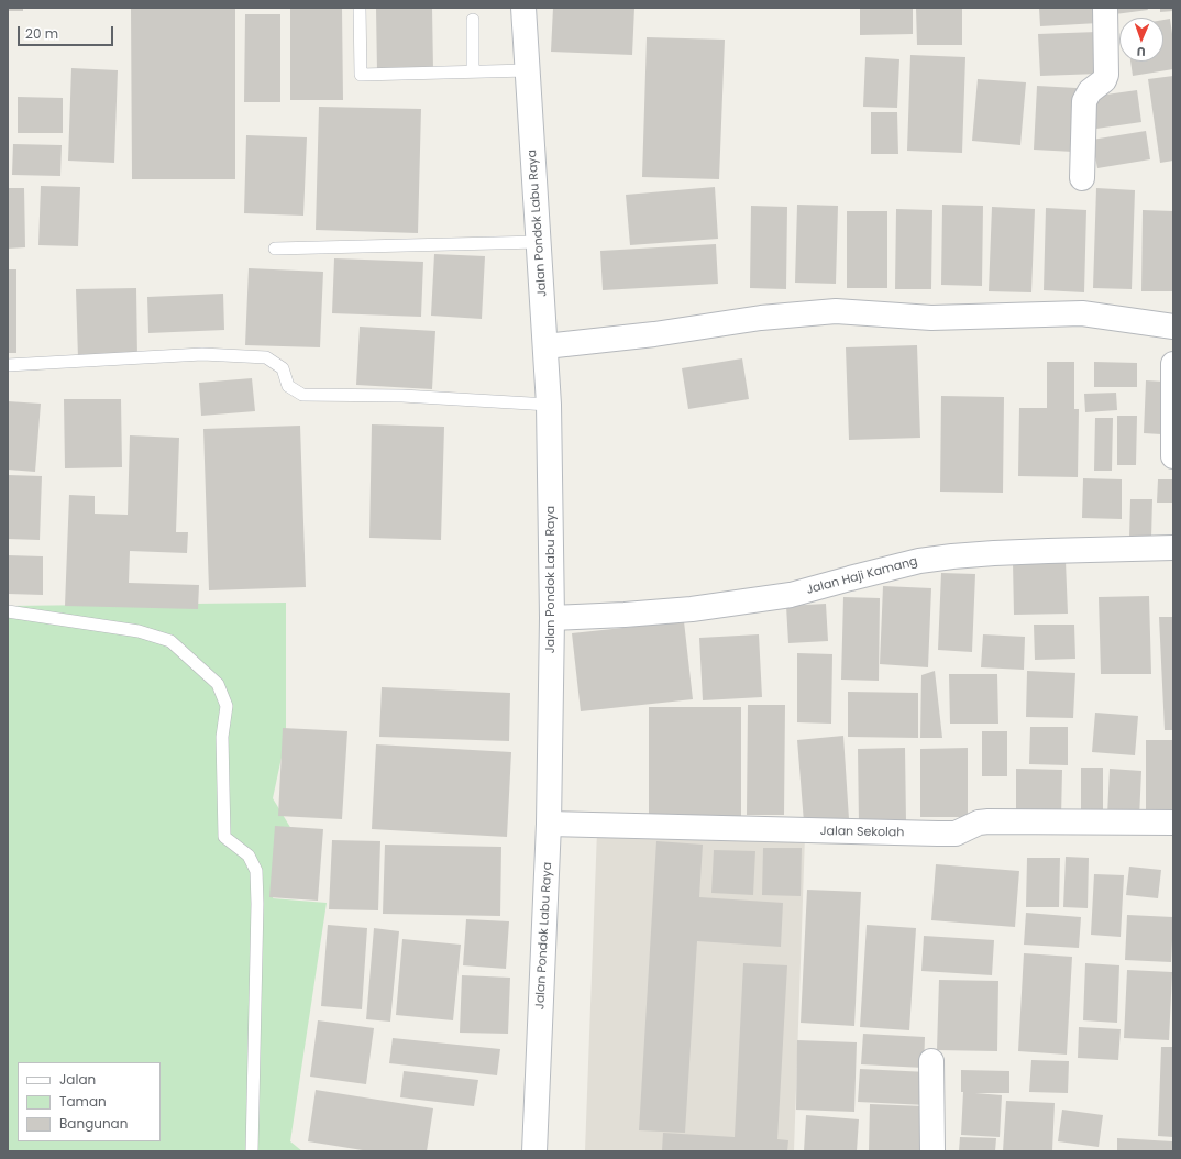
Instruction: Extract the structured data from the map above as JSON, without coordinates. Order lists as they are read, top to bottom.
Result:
{
  "streets": {
    "street": ["Jalan Pondok Labu Raya", "Jalan Haji Kamang", "Jalan Sekolah"]
  },
  "crossings": [
    ["Jalan Pondok Labu Raya", "Jalan Haji Kamang"],
    ["Jalan Pondok Labu Raya", "Jalan Sekolah"]
  ],
  "legend": ["Jalan", "Taman", "Bangunan"],
  "scale_bar": "20 m",
  "north": "bottom"
}
